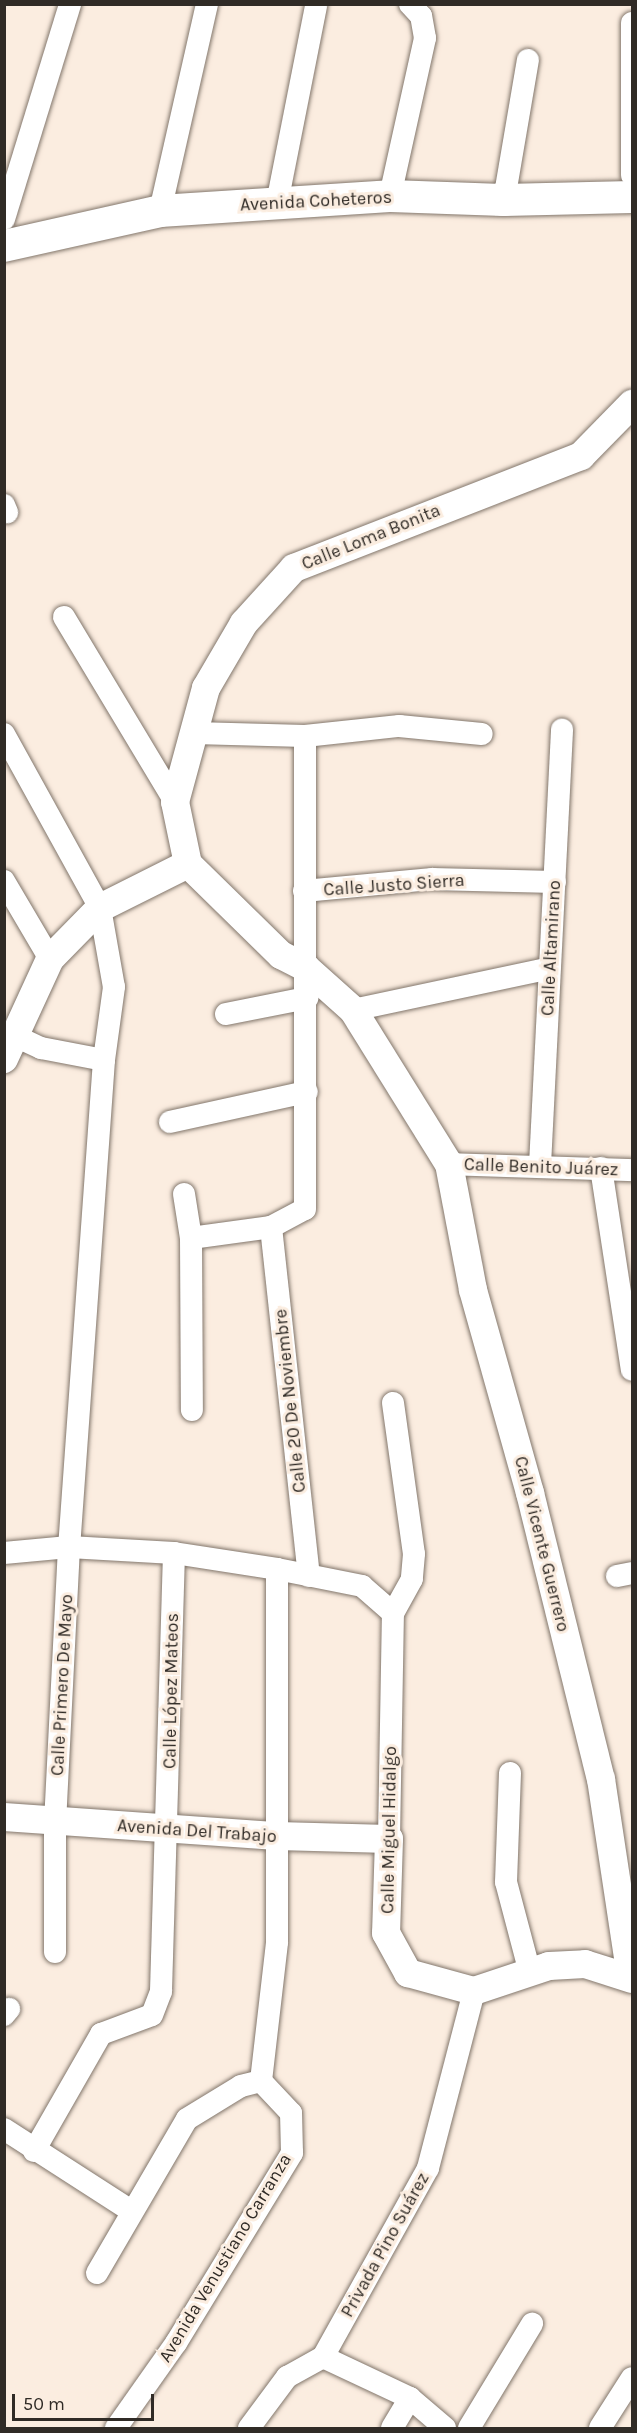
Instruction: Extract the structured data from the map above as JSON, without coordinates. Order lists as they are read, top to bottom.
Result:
{
  "streets": {
    "main road": ["Avenida Coheteros"],
    "street": [
      "Calle Loma Bonita",
      "Calle Justo Sierra",
      "Calle Altamirano",
      "Calle Benito Juárez",
      "Calle 20 De Noviembre",
      "Calle Vicente Guerrero",
      "Calle Primero De Mayo",
      "Calle López Mateos",
      "Calle Miguel Hidalgo",
      "Avenida Del Trabajo",
      "Privada Pino Suárez",
      "Avenida Venustiano Carranza"
    ]
  },
  "crossings": [
    ["Calle Loma Bonita", "Calle Vicente Guerrero"],
    ["Calle Justo Sierra", "Calle Altamirano"],
    ["Calle Altamirano", "Calle Benito Juárez"],
    ["Calle Benito Juárez", "Calle Vicente Guerrero"],
    ["Calle Primero De Mayo", "Avenida Del Trabajo"],
    ["Calle López Mateos", "Avenida Del Trabajo"],
    ["Calle Miguel Hidalgo", "Avenida Del Trabajo"],
    ["Calle Miguel Hidalgo", "Privada Pino Suárez"]
  ],
  "scale_bar": "50 m"
}
